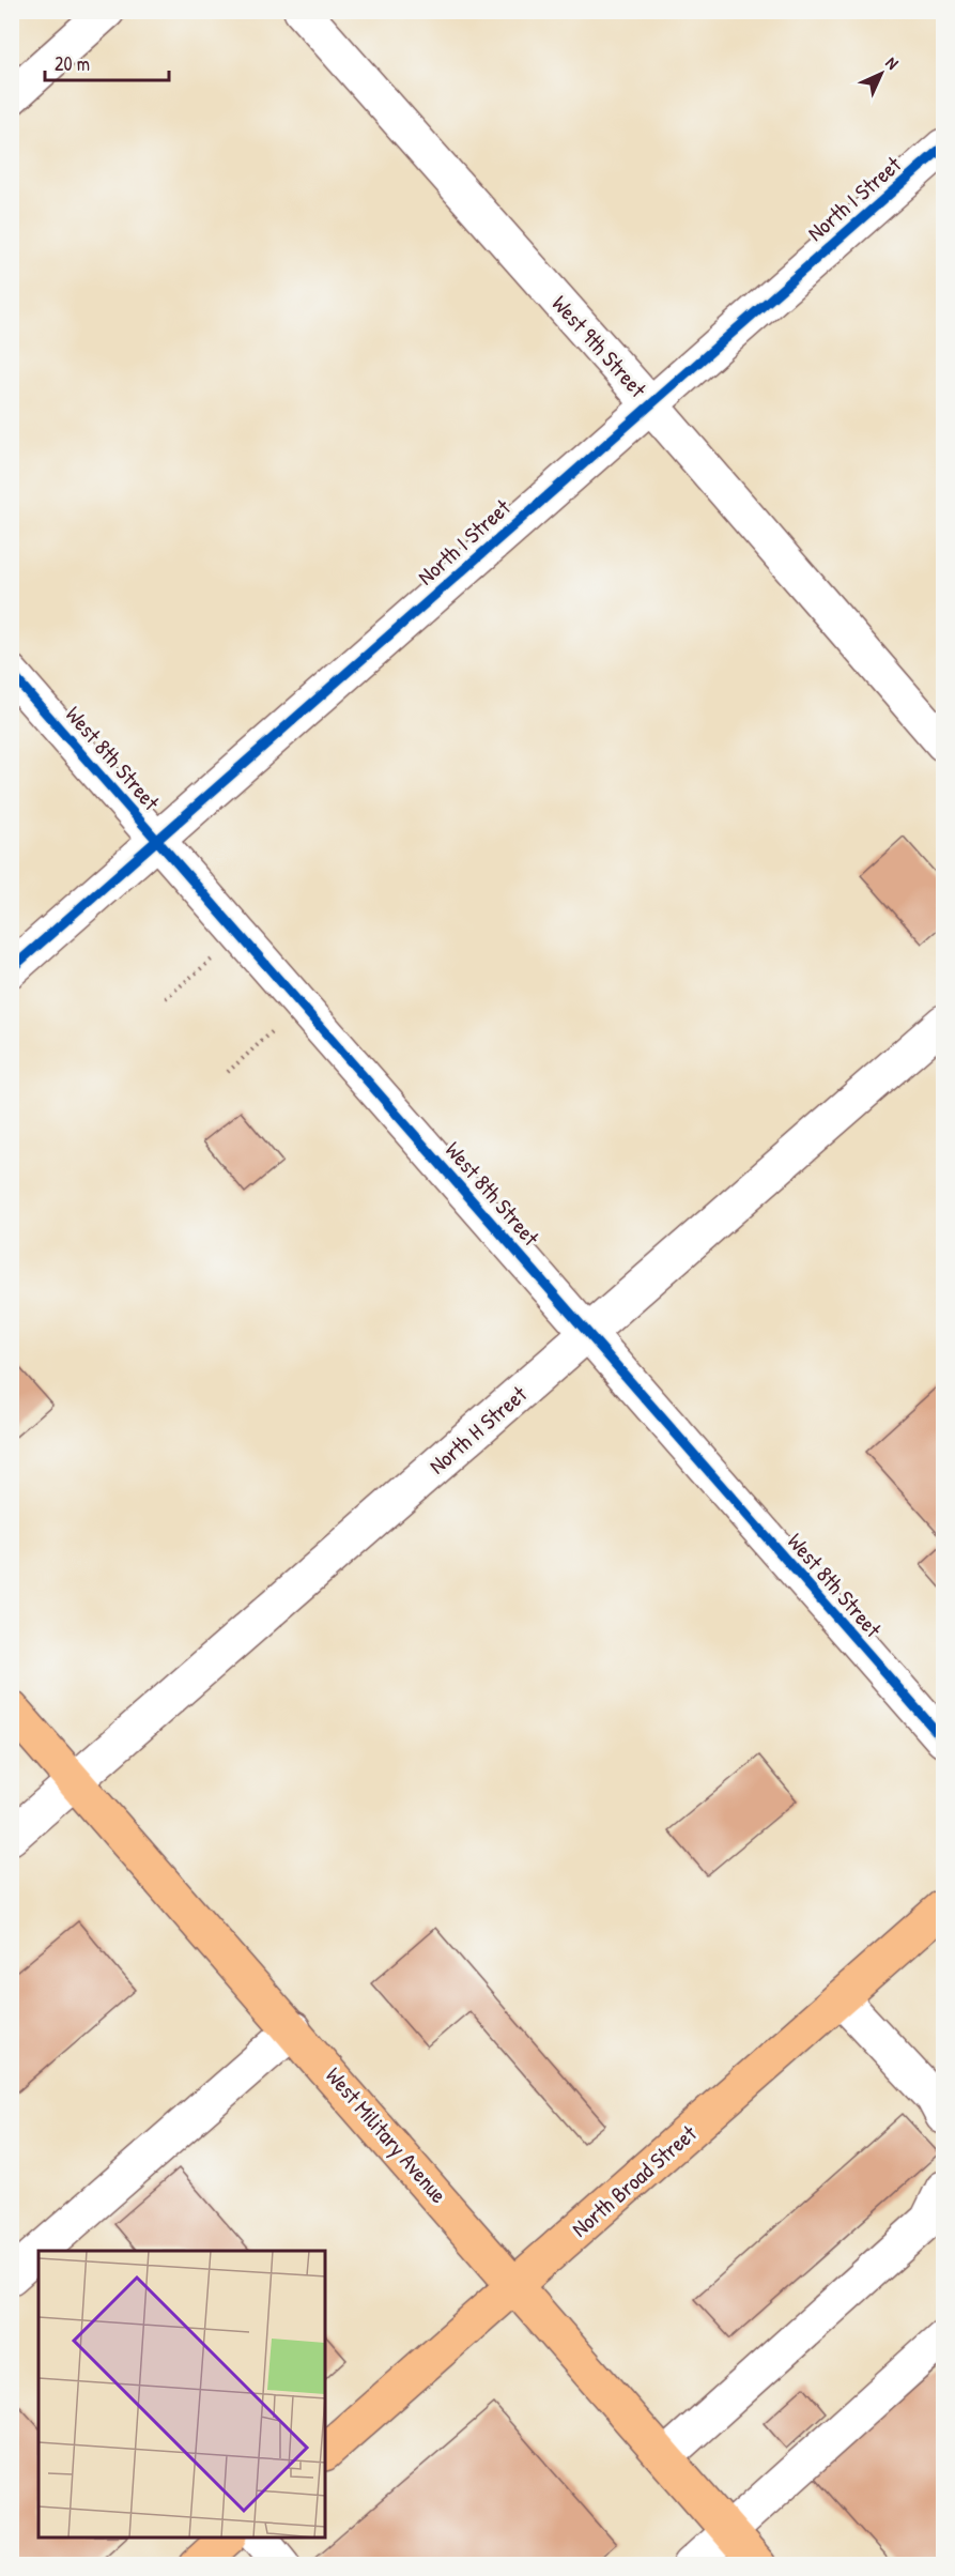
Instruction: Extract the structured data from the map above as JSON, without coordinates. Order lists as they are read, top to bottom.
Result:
{
  "streets": {
    "main road": ["West Military Avenue", "North Broad Street"],
    "street": [
      "North I Street",
      "West 9th Street",
      "West 8th Street",
      "North H Street"
    ]
  },
  "crossings": [
    ["North I Street", "West 9th Street"],
    ["North I Street", "West 8th Street"],
    ["West 8th Street", "North H Street"],
    ["North H Street", "West Military Avenue"],
    ["West Military Avenue", "North Broad Street"]
  ],
  "scale_bar": "20 m",
  "north": "top right"
}
